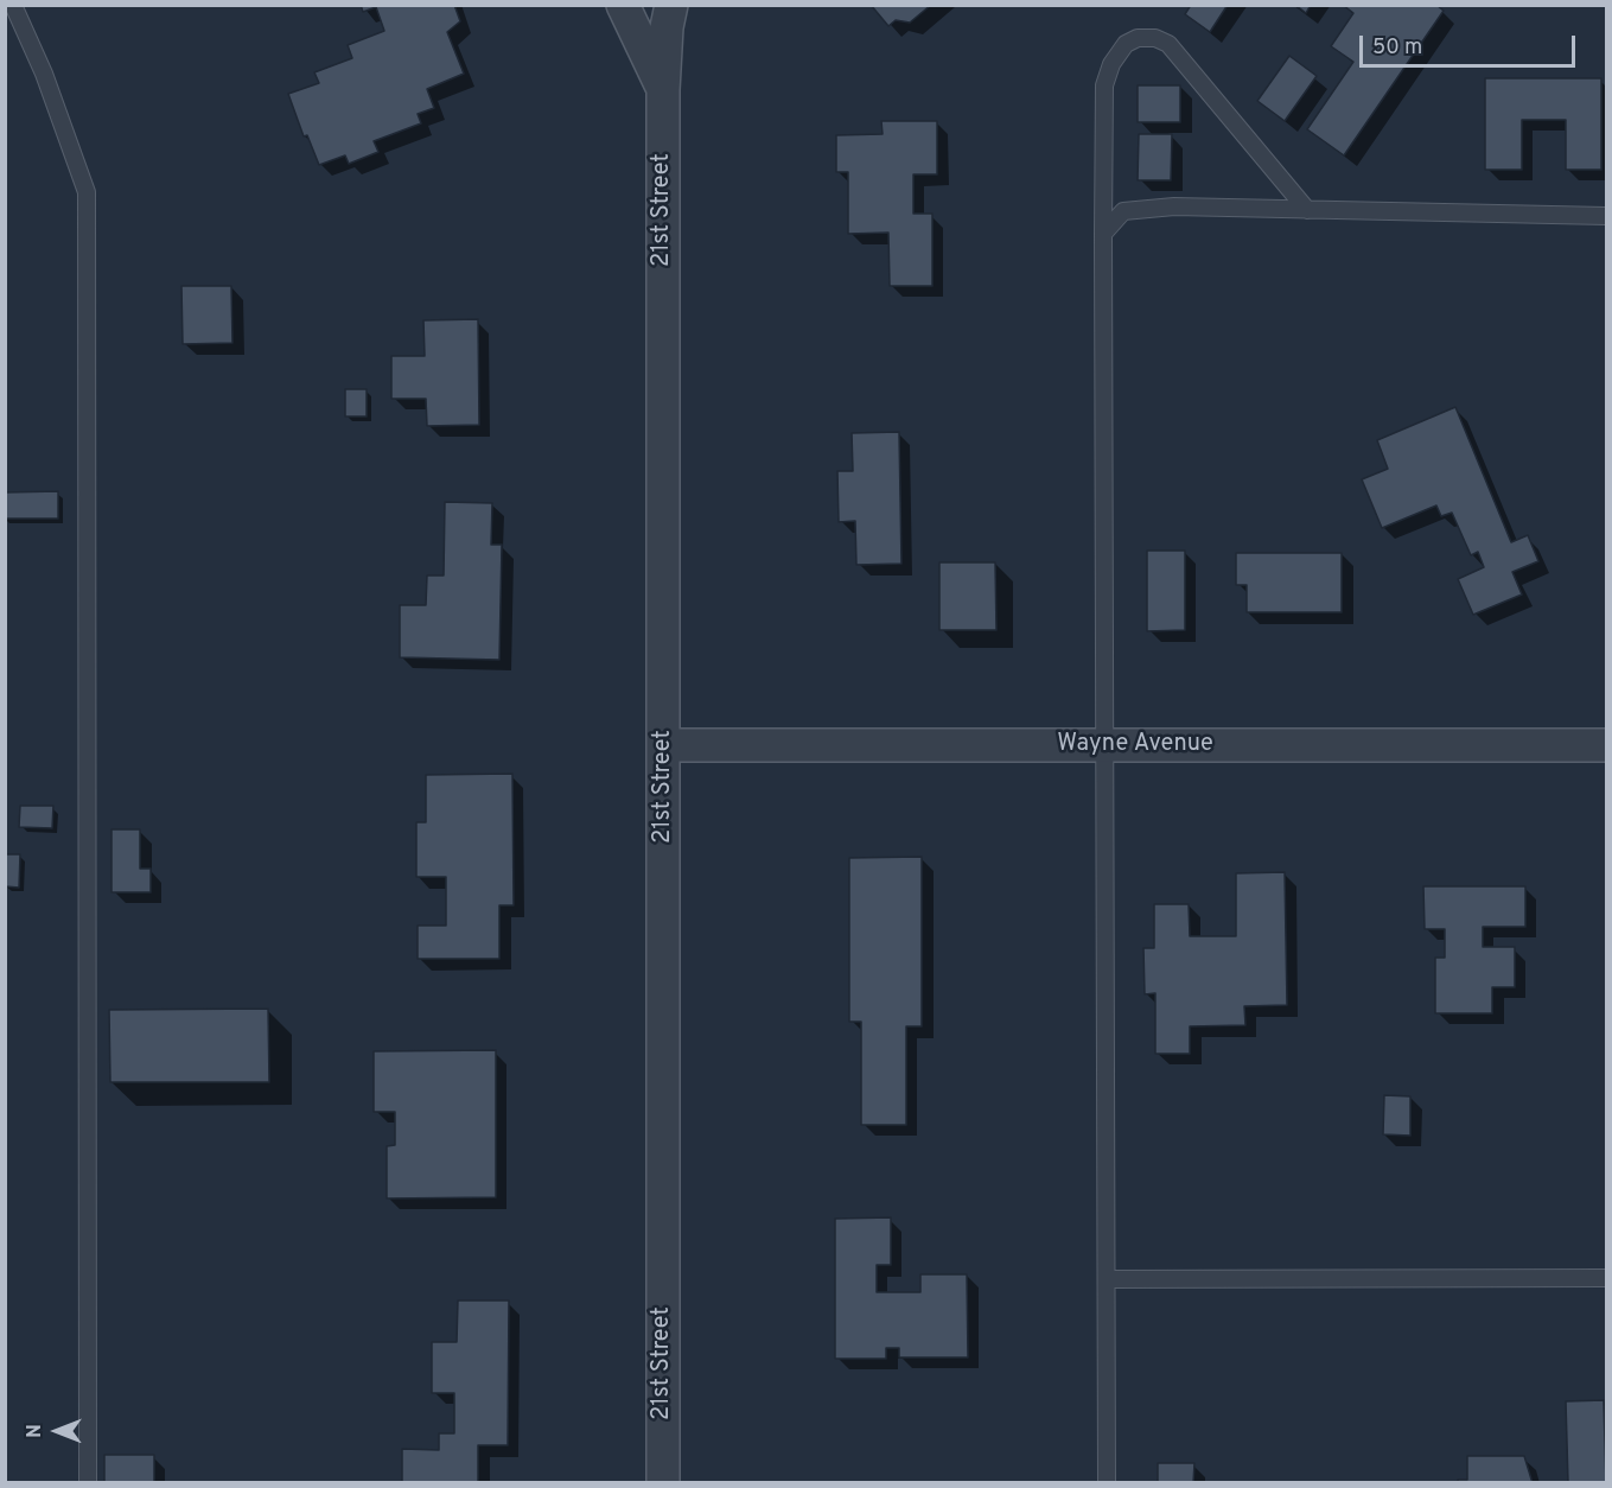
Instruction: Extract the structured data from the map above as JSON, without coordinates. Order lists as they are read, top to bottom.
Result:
{
  "streets": {
    "street": ["21st Street", "Wayne Avenue"]
  },
  "crossings": [
    ["21st Street", "Wayne Avenue"]
  ],
  "scale_bar": "50 m",
  "north": "left"
}
